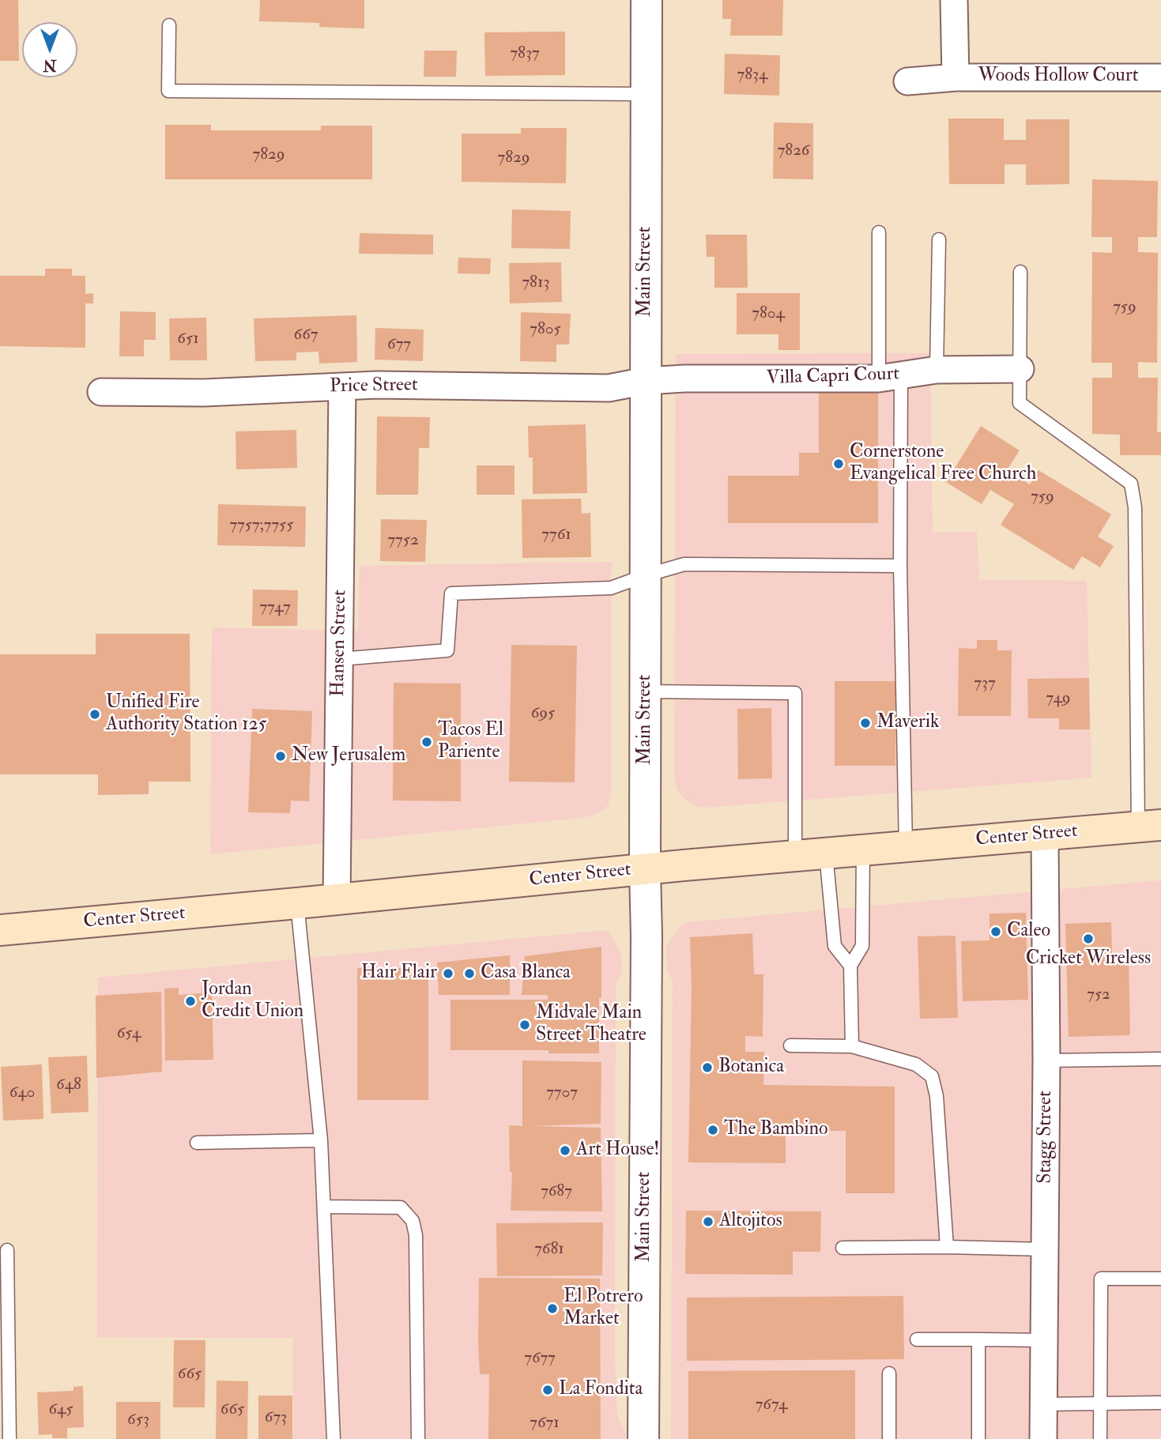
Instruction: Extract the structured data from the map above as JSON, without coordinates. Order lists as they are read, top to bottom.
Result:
{
  "streets": {
    "main road": ["Center Street"],
    "street": [
      "Woods Hollow Court",
      "Main Street",
      "Villa Capri Court",
      "Price Street",
      "Hansen Street",
      "Stagg Street"
    ]
  },
  "crossings": [
    ["Main Street", "Villa Capri Court"],
    ["Main Street", "Price Street"],
    ["Main Street", "Center Street"],
    ["Villa Capri Court", "Price Street"],
    ["Price Street", "Hansen Street"],
    ["Hansen Street", "Center Street"],
    ["Center Street", "Stagg Street"]
  ],
  "places": [
    "Cornerstone Evangelical Free Church",
    "Unified Fire Authority Station 125",
    "Maverik",
    "Tacos El Pariente",
    "New Jerusalem",
    "Caleo",
    "Cricket Wireless",
    "Hair Flair",
    "Casa Blanca",
    "Jordan Credit Union",
    "Midvale Main Street Theatre",
    "Botanica",
    "The Bambino",
    "Art House!",
    "Altojitos",
    "El Potrero Market",
    "La Fondita"
  ],
  "house_numbers": [
    "7837",
    "7834",
    "7826",
    "7829",
    "7829",
    "7813",
    "759",
    "7804",
    "7805",
    "667",
    "651",
    "677",
    "759",
    "7757;7755",
    "7761",
    "7752",
    "7747",
    "737",
    "749",
    "695",
    "752",
    "654",
    "648",
    "640",
    "7707",
    "7687",
    "7681",
    "7677",
    "665",
    "7674",
    "645",
    "665",
    "673",
    "653",
    "7671"
  ],
  "north": "bottom"
}
